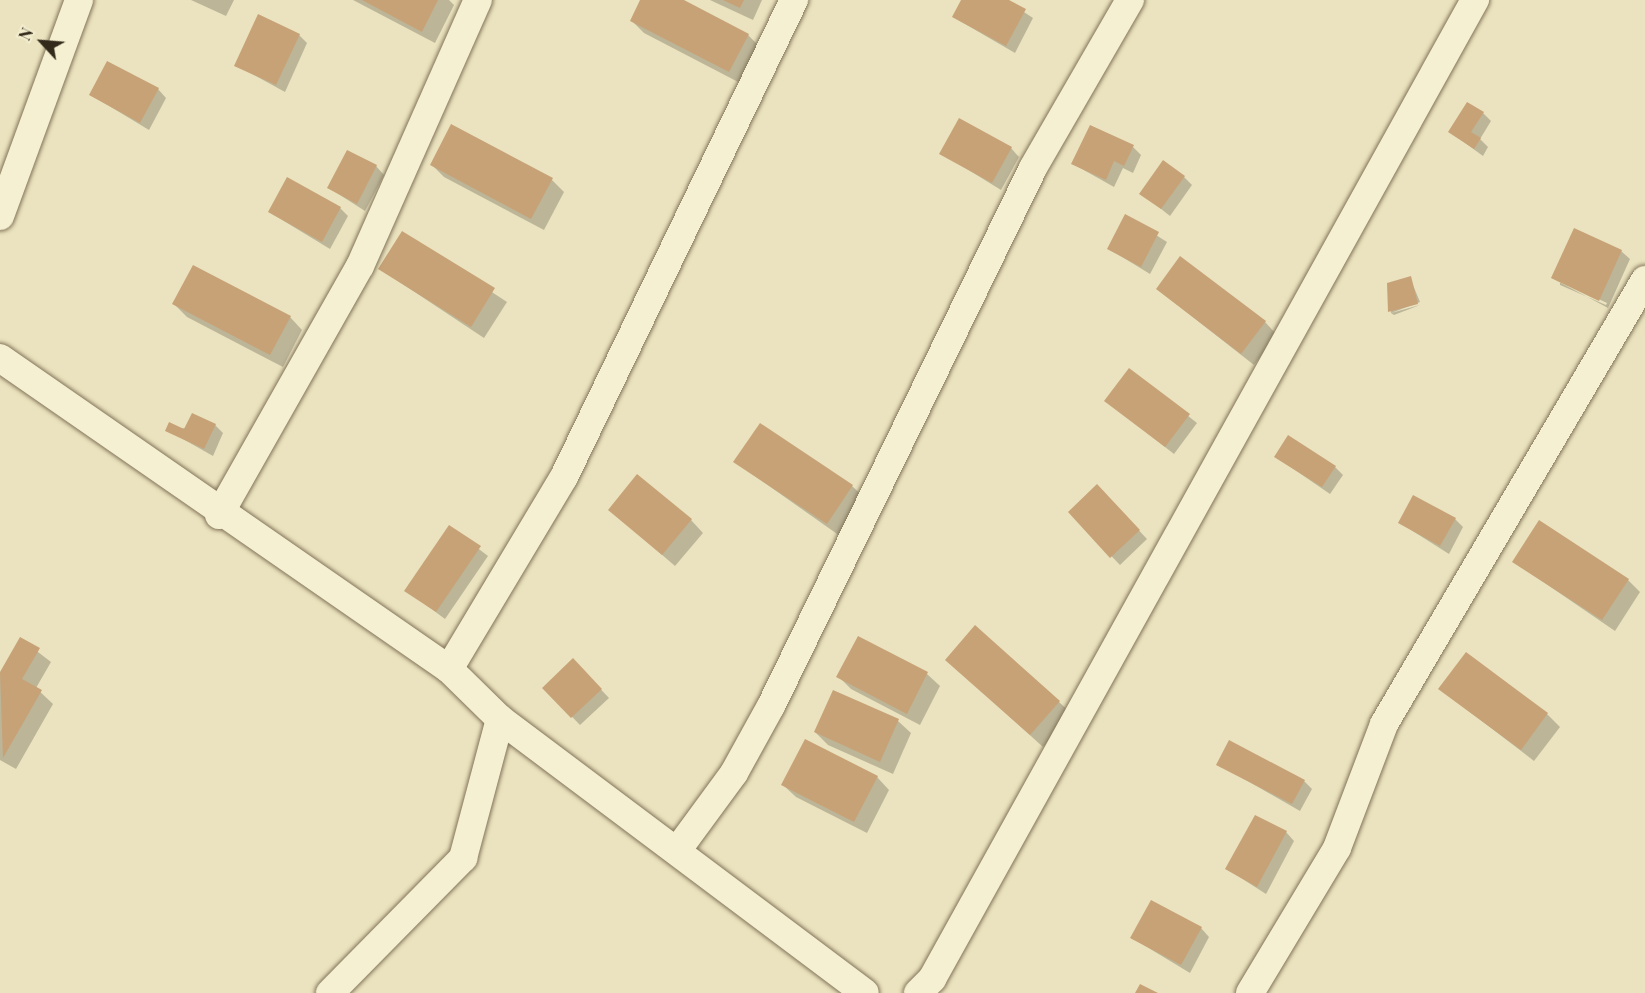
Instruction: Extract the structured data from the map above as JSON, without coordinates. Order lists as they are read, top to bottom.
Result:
{
  "north": "top left"
}
